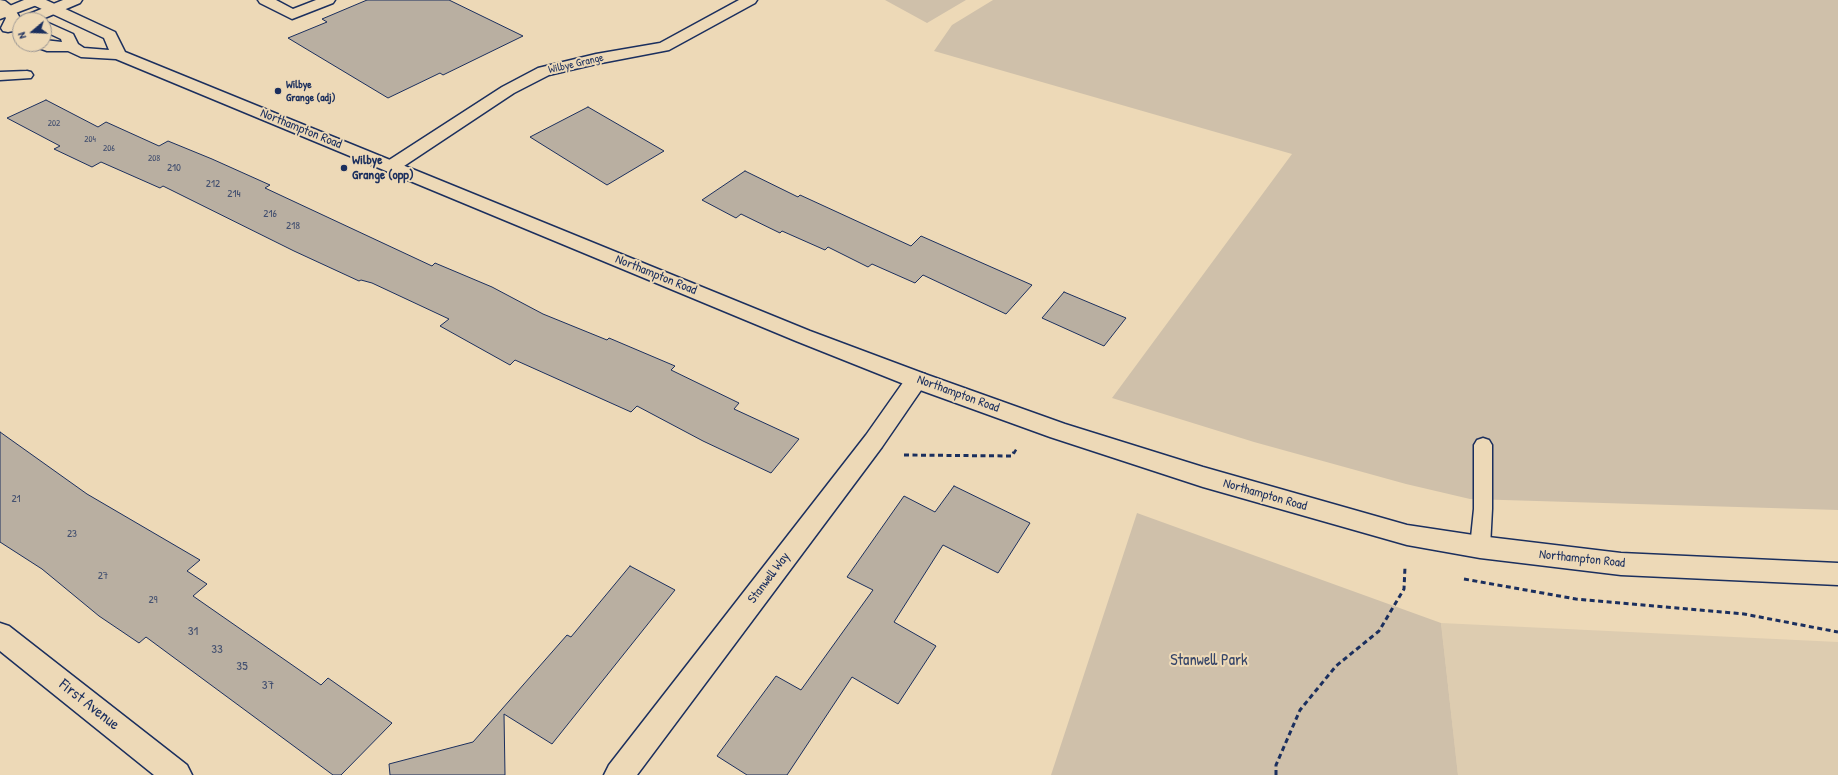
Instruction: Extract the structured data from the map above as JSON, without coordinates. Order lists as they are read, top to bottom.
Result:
{
  "streets": {
    "main road": [
      "Wilbye Grange",
      "Northampton Road",
      "Stanwell Way",
      "First Avenue"
    ]
  },
  "crossings": [
    ["Wilbye Grange", "Northampton Road"],
    ["Northampton Road", "Stanwell Way"]
  ],
  "parks": ["Stanwell Park"],
  "places": ["Wilbye Grange (adj)", "Wilbye Grange (opp)"],
  "house_numbers": [
    "202",
    "204",
    "206",
    "208",
    "210",
    "212",
    "214",
    "216",
    "218",
    "21",
    "23",
    "27",
    "29",
    "31",
    "33",
    "35",
    "37"
  ],
  "north": "left"
}
